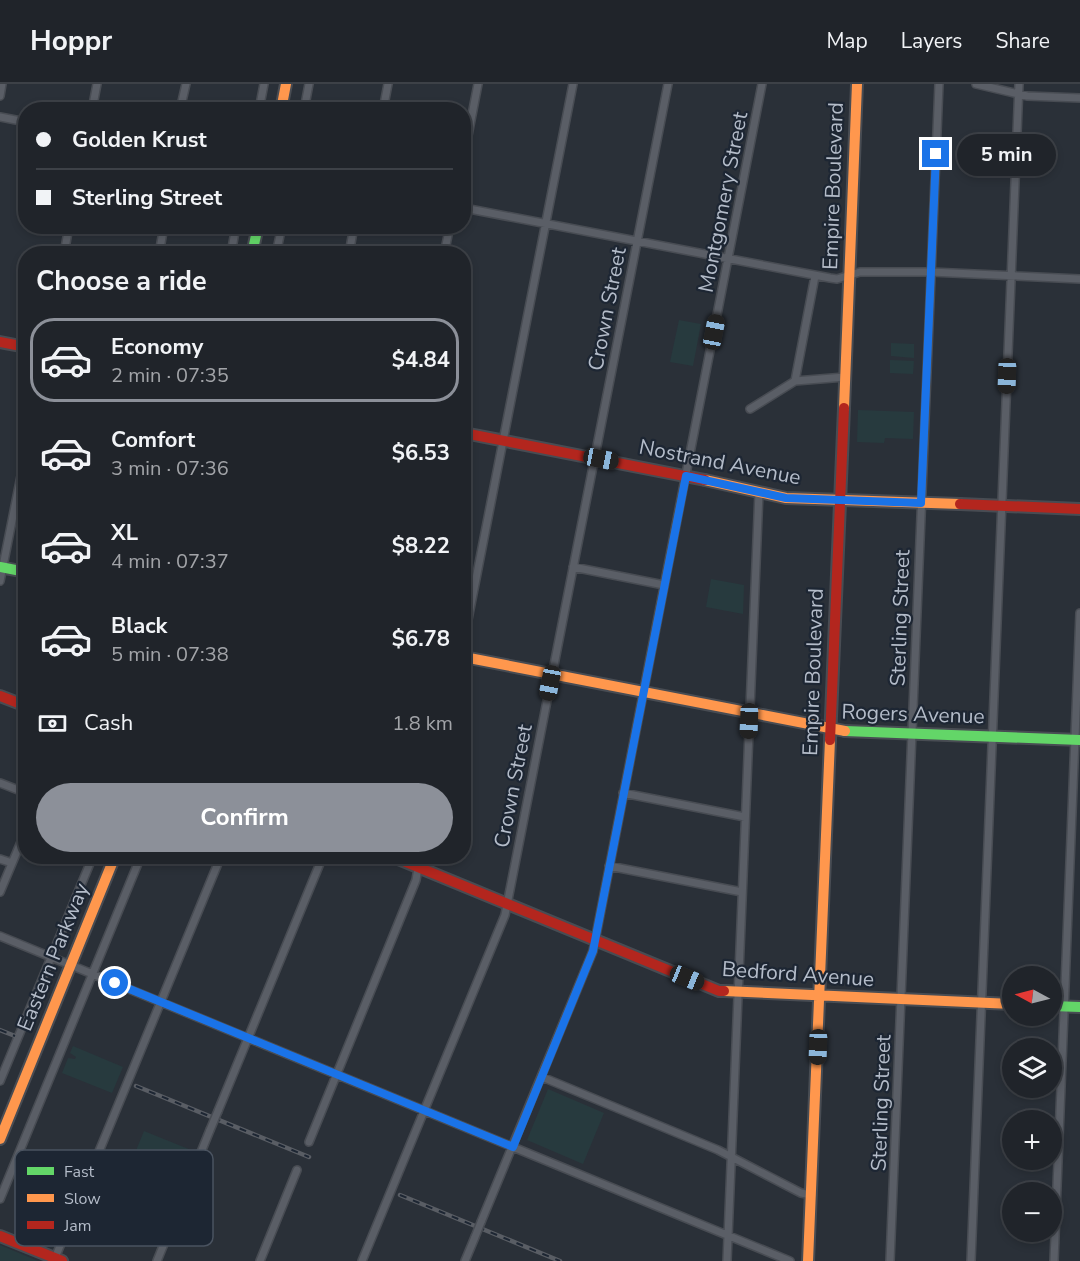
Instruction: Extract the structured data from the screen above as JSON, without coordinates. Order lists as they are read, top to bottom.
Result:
{
  "streets": {
    "main road": [
      "Empire Boulevard",
      "Nostrand Avenue",
      "Rogers Avenue",
      "Eastern Parkway",
      "Bedford Avenue"
    ],
    "street": ["Montgomery Street", "Crown Street", "Sterling Street"]
  },
  "crossings": [
    ["Empire Boulevard", "Nostrand Avenue"],
    ["Empire Boulevard", "Rogers Avenue"],
    ["Empire Boulevard", "Bedford Avenue"],
    ["Montgomery Street", "Nostrand Avenue"],
    ["Montgomery Street", "Rogers Avenue"],
    ["Montgomery Street", "Bedford Avenue"],
    ["Crown Street", "Nostrand Avenue"],
    ["Crown Street", "Rogers Avenue"],
    ["Crown Street", "Bedford Avenue"],
    ["Nostrand Avenue", "Sterling Street"],
    ["Sterling Street", "Rogers Avenue"],
    ["Sterling Street", "Bedford Avenue"]
  ],
  "legend": ["Fast", "Slow", "Jam"],
  "north": "left",
  "page": {
    "header": "Hoppr",
    "nav": ["Map", "Layers", "Share"],
    "banner": ["Golden Krust", "Sterling Street"],
    "bubble": "5 min",
    "heading": "Choose a ride",
    "list": [
      {
        "name": "Economy",
        "note": "2 min · 07:35",
        "value": "$4.84"
      },
      {
        "name": "Comfort",
        "note": "3 min · 07:36",
        "value": "$6.53"
      },
      {
        "name": "XL",
        "note": "4 min · 07:37",
        "value": "$8.22"
      },
      {
        "name": "Black",
        "note": "5 min · 07:38",
        "value": "$6.78"
      }
    ],
    "pay": ["Cash", "1.8 km"],
    "buttons": "Confirm",
    "map_buttons": ["+", "−"]
  }
}
